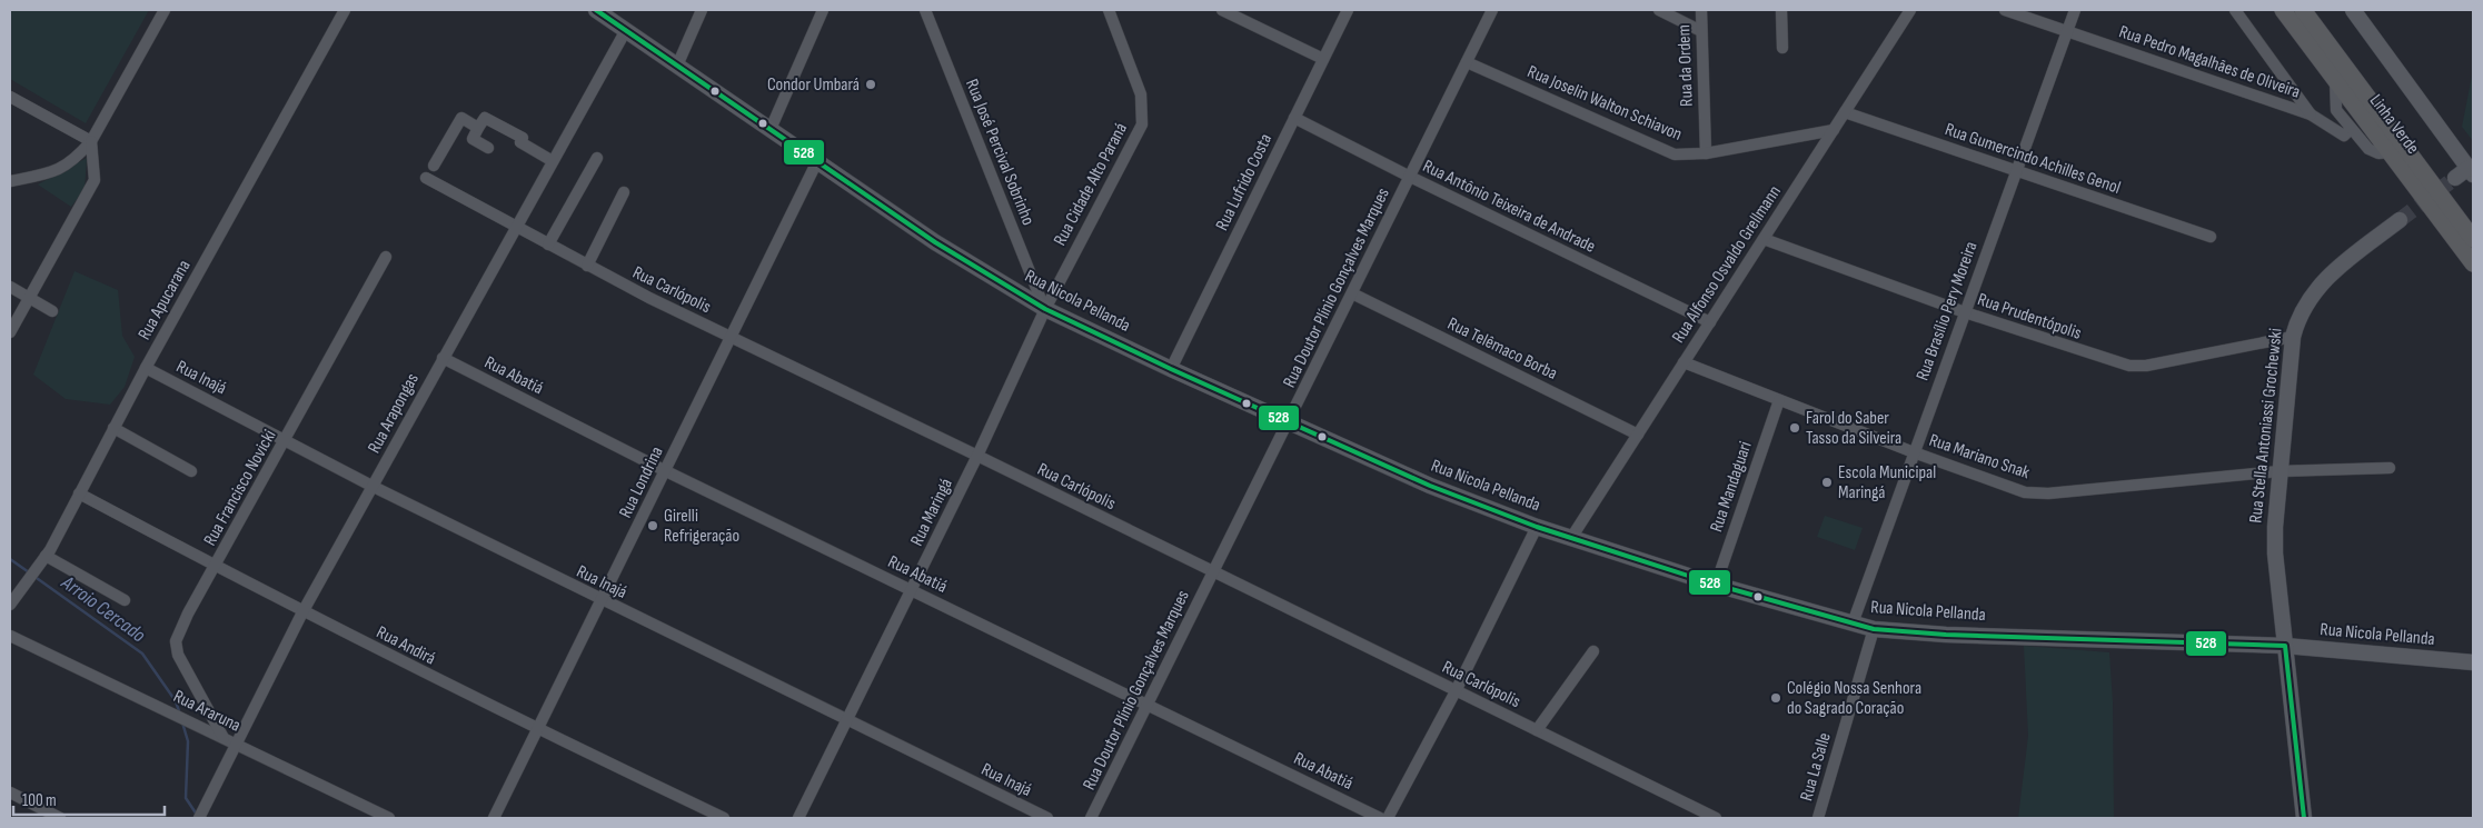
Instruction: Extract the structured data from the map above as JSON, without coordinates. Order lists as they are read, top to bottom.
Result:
{
  "streets": {
    "highway": ["Linha Verde"],
    "main road": ["Rua Nicola Pellanda", "Rua Stella Antoniassi Grochewski"],
    "street": [
      "Rua Pedro Magalhães de Oliveira",
      "Rua da Ordem",
      "Rua Joselin Walton Schiavon",
      "Rua José Percival Sobrinho",
      "Rua Gumercindo Achilles Genol",
      "Rua Lufrido Costa",
      "Rua Cidade Alto Paraná",
      "Rua Antônio Teixeira de Andrade",
      "Rua Alfonso Osvaldo Grellmann",
      "Rua Doutor Plínio Gonçalves Marques",
      "Rua Carlópolis",
      "Rua Apucarana",
      "Rua Brasílio Pery Moreira",
      "Rua Prudentópolis",
      "Rua Telêmaco Borba",
      "Rua Abatiá",
      "Rua Inajá",
      "Rua Arapongas",
      "Rua Mariano Snak",
      "Rua Londrina",
      "Rua Mandaguari",
      "Rua Francisco Novicki",
      "Rua Maringá",
      "Rua Andirá",
      "Rua Araruna",
      "Rua La Salle"
    ]
  },
  "crossings": [
    ["Rua Pedro Magalhães de Oliveira", "Rua Brasílio Pery Moreira"],
    ["Rua da Ordem", "Rua Joselin Walton Schiavon"],
    ["Rua Joselin Walton Schiavon", "Rua Alfonso Osvaldo Grellmann"],
    ["Rua Joselin Walton Schiavon", "Rua Doutor Plínio Gonçalves Marques"],
    ["Rua José Percival Sobrinho", "Rua Cidade Alto Paraná"],
    ["Rua José Percival Sobrinho", "Rua Nicola Pellanda"],
    ["Rua José Percival Sobrinho", "Rua Maringá"],
    ["Rua Gumercindo Achilles Genol", "Rua Alfonso Osvaldo Grellmann"],
    ["Rua Gumercindo Achilles Genol", "Rua Brasílio Pery Moreira"],
    ["Rua Lufrido Costa", "Rua Antônio Teixeira de Andrade"],
    ["Rua Lufrido Costa", "Rua Nicola Pellanda"],
    ["Rua Cidade Alto Paraná", "Rua Nicola Pellanda"],
    ["Rua Cidade Alto Paraná", "Rua Maringá"],
    ["Rua Antônio Teixeira de Andrade", "Rua Alfonso Osvaldo Grellmann"],
    ["Rua Antônio Teixeira de Andrade", "Rua Doutor Plínio Gonçalves Marques"],
    ["Rua Alfonso Osvaldo Grellmann", "Rua Nicola Pellanda"],
    ["Rua Alfonso Osvaldo Grellmann", "Rua Prudentópolis"],
    ["Rua Alfonso Osvaldo Grellmann", "Rua Telêmaco Borba"],
    ["Rua Alfonso Osvaldo Grellmann", "Rua Mariano Snak"],
    ["Rua Doutor Plínio Gonçalves Marques", "Rua Carlópolis"],
    ["Rua Doutor Plínio Gonçalves Marques", "Rua Nicola Pellanda"],
    ["Rua Doutor Plínio Gonçalves Marques", "Rua Telêmaco Borba"],
    ["Rua Doutor Plínio Gonçalves Marques", "Rua Abatiá"],
    ["Rua Carlópolis", "Rua Arapongas"],
    ["Rua Carlópolis", "Rua Londrina"],
    ["Rua Carlópolis", "Rua Maringá"],
    ["Rua Apucarana", "Rua Inajá"],
    ["Rua Apucarana", "Rua Andirá"],
    ["Rua Nicola Pellanda", "Rua Brasílio Pery Moreira"],
    ["Rua Nicola Pellanda", "Rua Arapongas"],
    ["Rua Nicola Pellanda", "Rua Stella Antoniassi Grochewski"],
    ["Rua Nicola Pellanda", "Rua Londrina"],
    ["Rua Nicola Pellanda", "Rua Mandaguari"],
    ["Rua Nicola Pellanda", "Rua Maringá"],
    ["Rua Nicola Pellanda", "Rua La Salle"],
    ["Rua Brasílio Pery Moreira", "Rua Prudentópolis"],
    ["Rua Brasílio Pery Moreira", "Rua Mariano Snak"],
    ["Rua Prudentópolis", "Rua Stella Antoniassi Grochewski"],
    ["Rua Abatiá", "Rua Arapongas"],
    ["Rua Abatiá", "Rua Londrina"],
    ["Rua Abatiá", "Rua Maringá"],
    ["Rua Inajá", "Rua Arapongas"],
    ["Rua Inajá", "Rua Londrina"],
    ["Rua Inajá", "Rua Francisco Novicki"],
    ["Rua Inajá", "Rua Maringá"],
    ["Rua Arapongas", "Rua Andirá"],
    ["Rua Arapongas", "Rua Araruna"],
    ["Rua Stella Antoniassi Grochewski", "Rua Mariano Snak"],
    ["Rua Mariano Snak", "Rua Mandaguari"],
    ["Rua Londrina", "Rua Andirá"],
    ["Rua Francisco Novicki", "Rua Andirá"],
    ["Rua Francisco Novicki", "Rua Araruna"]
  ],
  "water": ["Arroio Cercado"],
  "places": [
    "Condor Umbará",
    "Farol do Saber Tasso da Silveira",
    "Escola Municipal Maringá",
    "Girelli Refrigeração",
    "Colégio Nossa Senhora do Sagrado Coração"
  ],
  "lines": ["transit line 528"],
  "scale_bar": "100 m"
}
